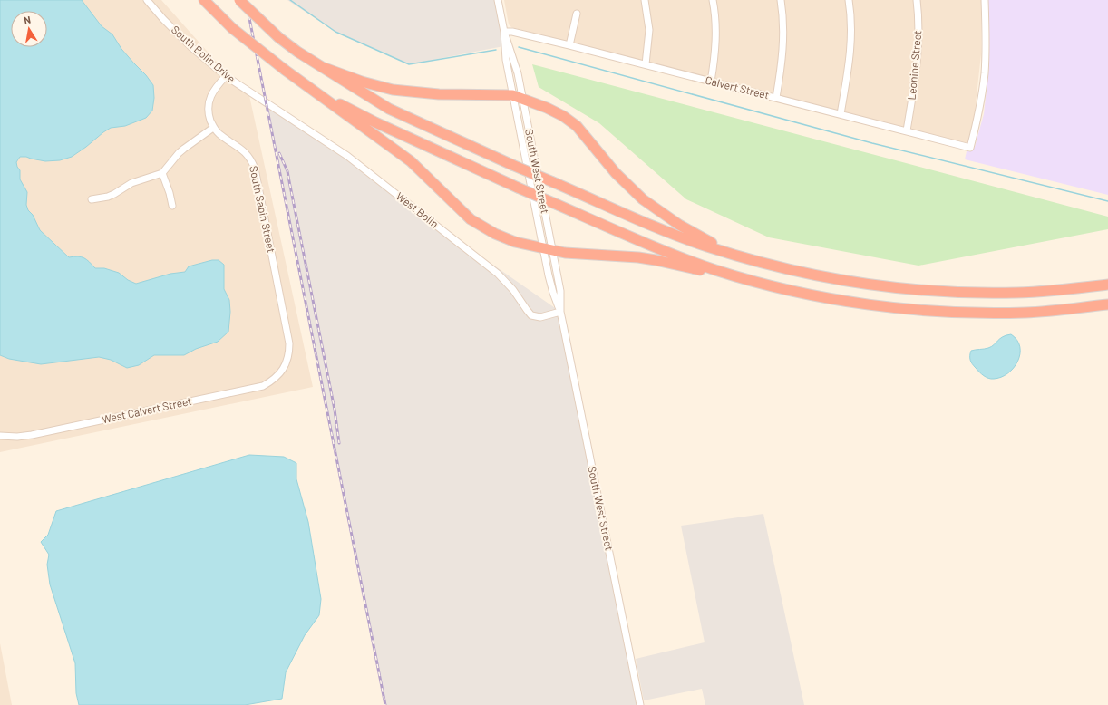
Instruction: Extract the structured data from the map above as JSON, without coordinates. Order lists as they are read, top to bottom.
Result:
{
  "streets": {
    "street": [
      "South Bolin Drive",
      "Leonine Street",
      "Calvert Street",
      "South West Street",
      "South Sabin Street",
      "West Bolin",
      "West Calvert Street"
    ]
  },
  "crossings": [
    ["South Bolin Drive", "West Bolin"],
    ["Leonine Street", "Calvert Street"],
    ["Calvert Street", "South West Street"],
    ["South West Street", "West Bolin"],
    ["South Sabin Street", "West Calvert Street"]
  ],
  "north": "top"
}
